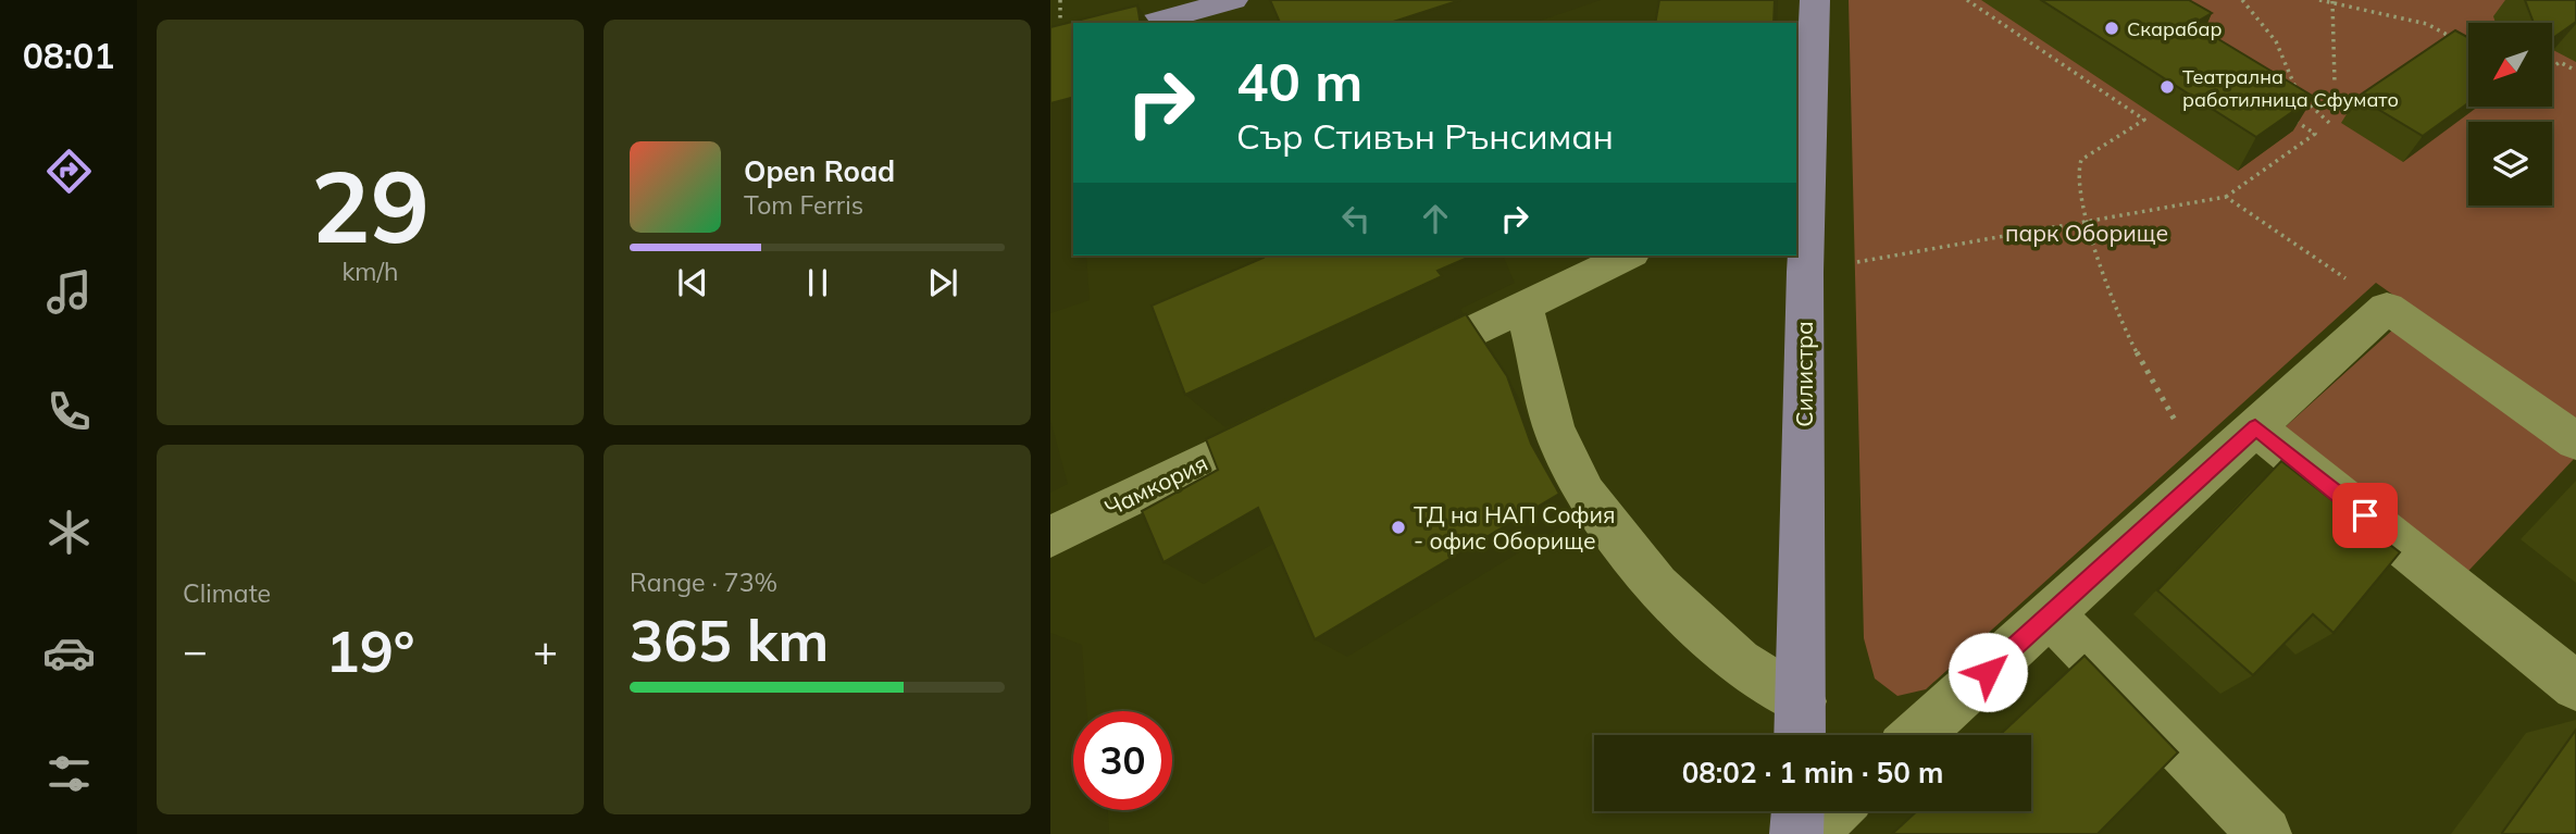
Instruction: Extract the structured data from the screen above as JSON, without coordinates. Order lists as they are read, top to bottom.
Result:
{
  "streets": {
    "main road": ["Силистра"],
    "street": ["Чамкория"]
  },
  "parks": ["парк Оборище"],
  "places": ["Скарабар", "Театрална работилница Сфумато", "ТД на НАП София - офис Оборище"],
  "north": "bottom left",
  "page": {
    "tabs": "08:01",
    "tile": [
      ["29", "km/h"],
      "Climate",
      ["Range · 73%", "365 km"]
    ],
    "turn": ["40 m", "Сър Стивън Рънсиман"],
    "song": ["Open Road", "Tom Ferris"],
    "heat": ["−", "19°", "+"],
    "limit": "30",
    "trip": "08:02 · 1 min · 50 m"
  }
}
